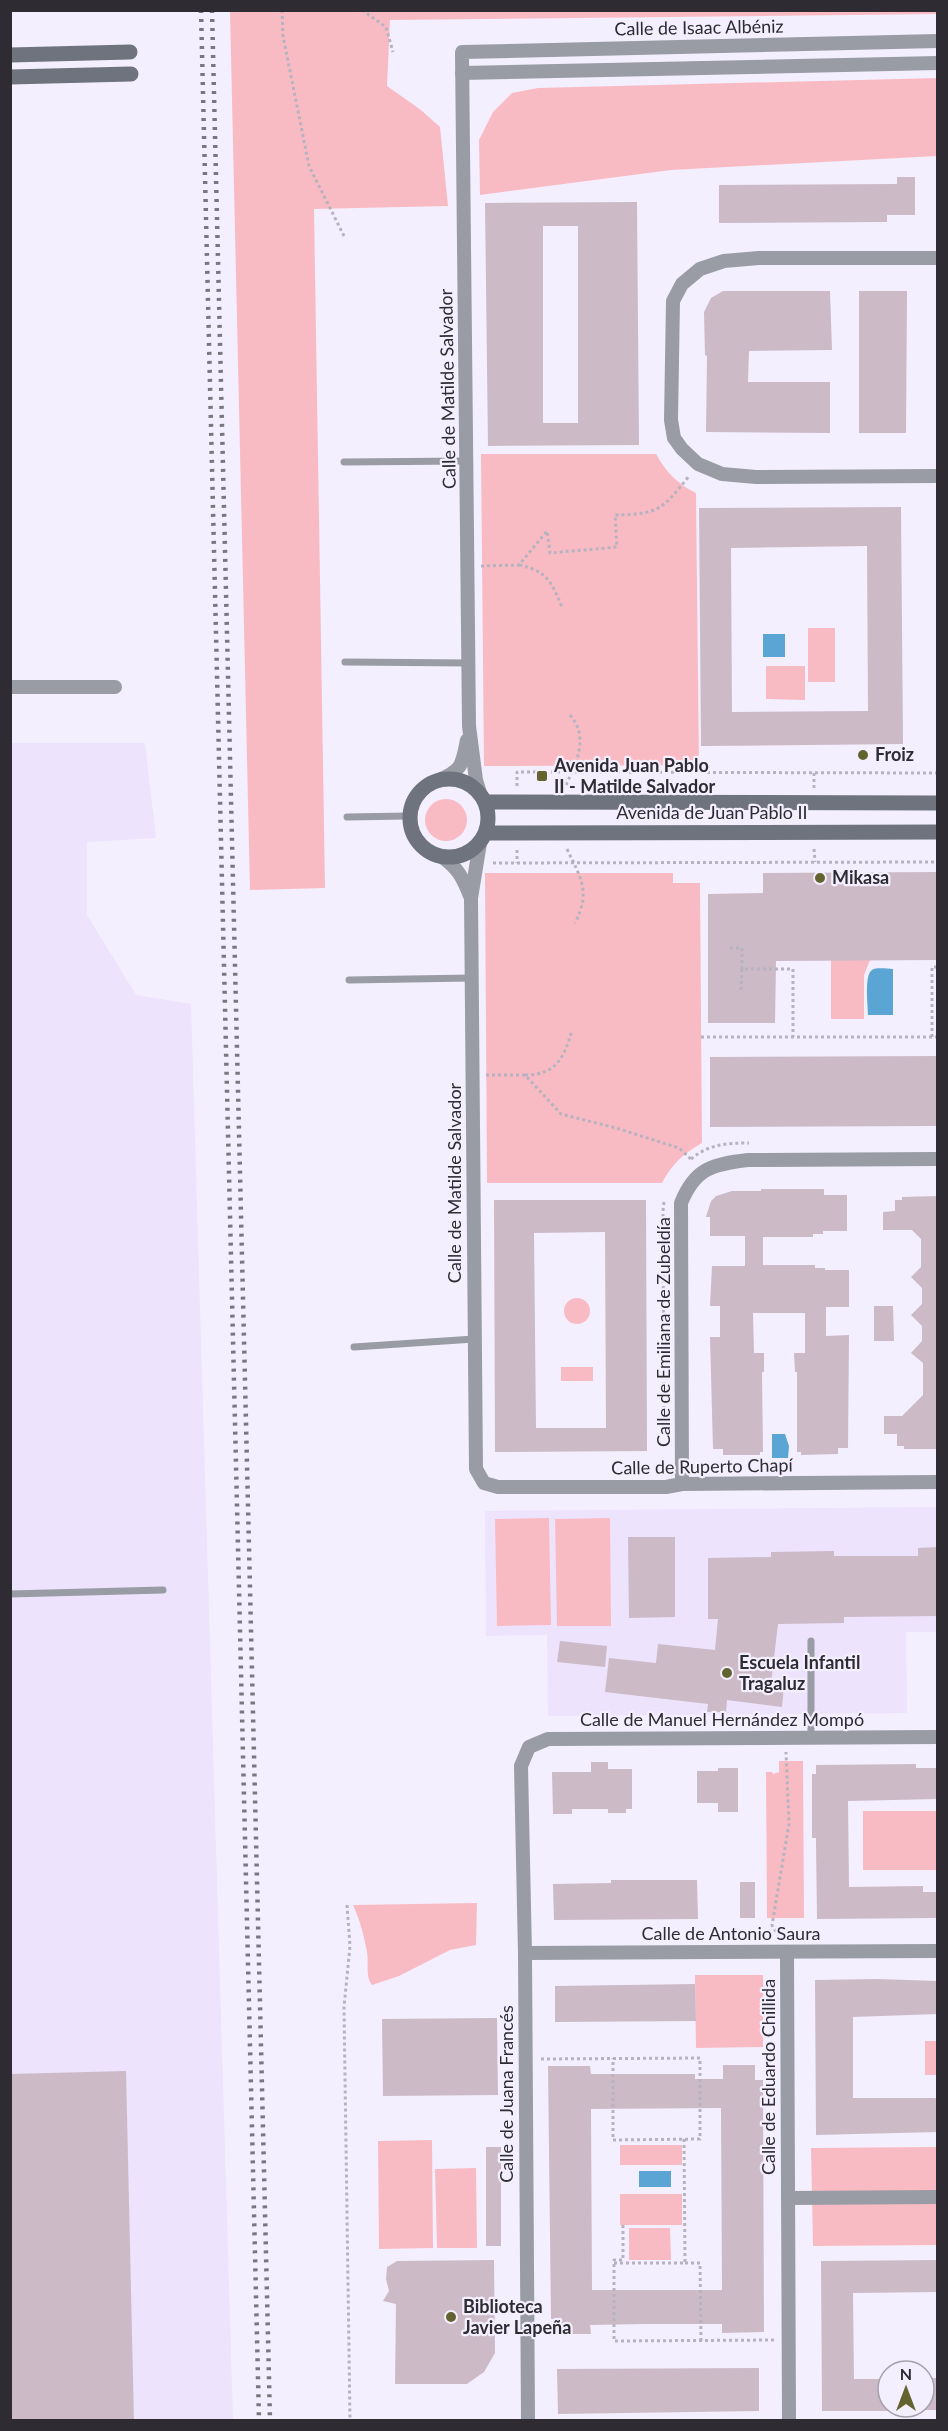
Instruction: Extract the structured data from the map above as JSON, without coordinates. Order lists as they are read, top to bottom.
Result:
{
  "streets": {
    "street": [
      "Calle de Isaac Albéniz",
      "Calle de Matilde Salvador",
      "Avenida de Juan Pablo II",
      "Calle de Emiliana de Zubeldía",
      "Calle de Ruperto Chapí",
      "Calle de Manuel Hernández Mompó",
      "Calle de Antonio Saura",
      "Calle de Eduardo Chillida",
      "Calle de Juana Francés"
    ]
  },
  "crossings": [
    ["Calle de Isaac Albéniz", "Calle de Matilde Salvador"],
    ["Calle de Matilde Salvador", "Avenida de Juan Pablo II"],
    ["Calle de Matilde Salvador", "Calle de Ruperto Chapí"],
    ["Calle de Emiliana de Zubeldía", "Calle de Ruperto Chapí"],
    ["Calle de Manuel Hernández Mompó", "Calle de Juana Francés"],
    ["Calle de Antonio Saura", "Calle de Eduardo Chillida"],
    ["Calle de Antonio Saura", "Calle de Juana Francés"]
  ],
  "places": {
    "other": [
      "Froiz",
      "Mikasa",
      "Escuela Infantil Tragaluz",
      "Biblioteca Javier Lapeña"
    ],
    "transit": ["Avenida Juan Pablo II - Matilde Salvador"]
  },
  "north": "top"
}
